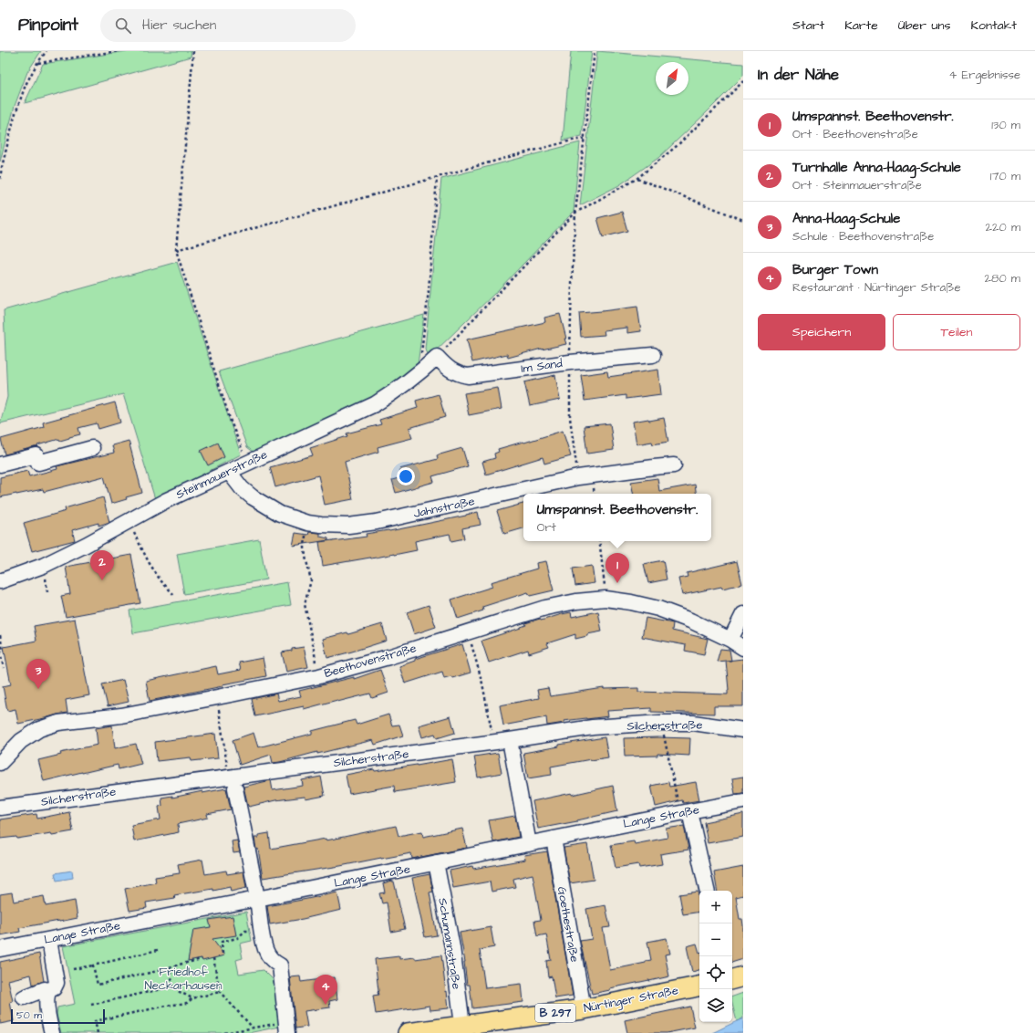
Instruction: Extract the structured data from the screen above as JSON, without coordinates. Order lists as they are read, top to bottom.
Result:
{
  "streets": {
    "main road": ["Nürtinger Straße", "B 297"],
    "street": [
      "Im Sand",
      "Steinmauerstraße",
      "Jahnstraße",
      "Beethovenstraße",
      "Silcherstraße",
      "Lange Straße",
      "Goethestraße",
      "Schumannstraße"
    ]
  },
  "crossings": [
    ["Im Sand", "Steinmauerstraße"],
    ["Steinmauerstraße", "Jahnstraße"],
    ["Lange Straße", "Goethestraße"],
    ["Lange Straße", "Schumannstraße"],
    ["Goethestraße", "Nürtinger Straße"],
    ["Schumannstraße", "Nürtinger Straße"]
  ],
  "parks": ["Friedhof Neckarhausen"],
  "scale_bar": "50 m",
  "north": "top right",
  "page": {
    "header": "Pinpoint",
    "search": "Hier suchen",
    "nav": [
      "Start",
      "Karte",
      "Über uns",
      "Kontakt"
    ],
    "heading": ["In der Nähe", "4 Ergebnisse"],
    "list": [
      {
        "mark": "1",
        "name": "Umspannst. Beethovenstr.",
        "note": "Ort · Beethovenstraße",
        "value": "130 m"
      },
      {
        "mark": "2",
        "name": "Turnhalle Anna-Haag-Schule",
        "note": "Ort · Steinmauerstraße",
        "value": "170 m"
      },
      {
        "mark": "3",
        "name": "Anna-Haag-Schule",
        "note": "Schule · Beethovenstraße",
        "value": "220 m"
      },
      {
        "mark": "4",
        "name": "Burger Town",
        "note": "Restaurant · Nürtinger Straße",
        "value": "280 m"
      }
    ],
    "buttons": ["Speichern", "Teilen"],
    "popup": ["Umspannst. Beethovenstr.", "Ort"],
    "pins": [
      "2",
      "1",
      "3",
      "4"
    ],
    "map_buttons": ["+", "−"],
    "scale": "50 m"
  }
}
